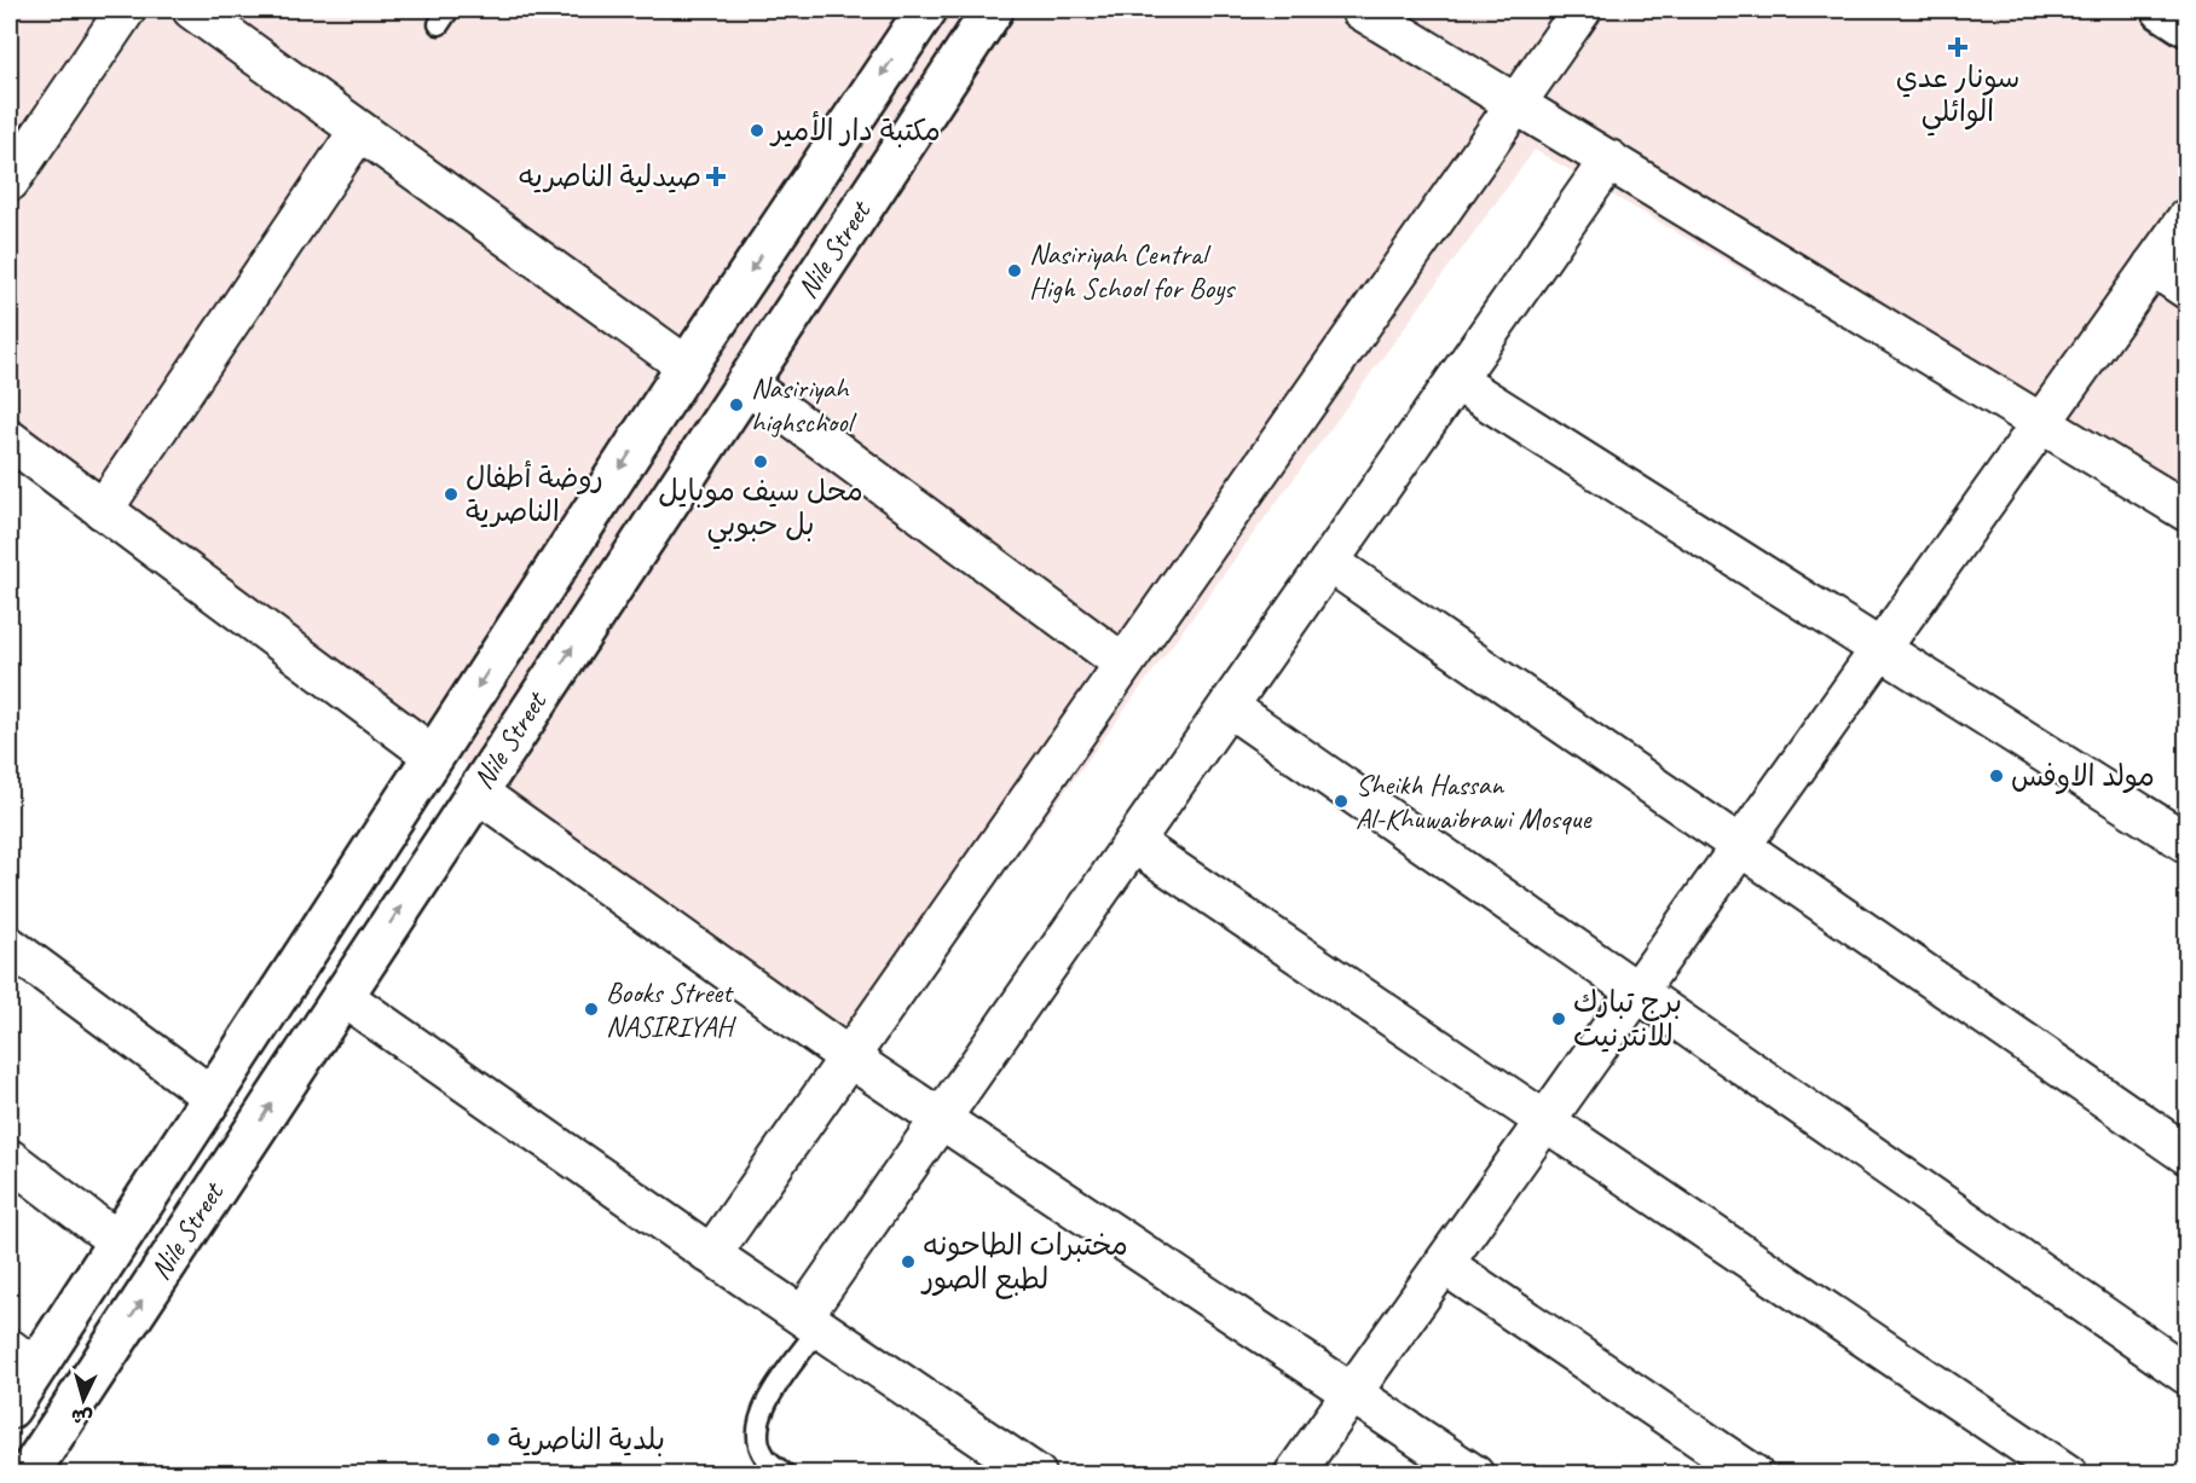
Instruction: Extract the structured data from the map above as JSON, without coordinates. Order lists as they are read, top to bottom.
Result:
{
  "streets": {
    "main road": ["Nile Street"]
  },
  "places": {
    "health": ["سونار عدي الوائلي", "صيدلية الناصريه"],
    "other": [
      "مكتبة دار الأمير",
      "Nasiriyah Central High School for Boys",
      "Nasiriyah highschool",
      "محل سيف موبايل بل حبوبي",
      "روضة أطفال الناصرية",
      "مولد الاوفس",
      "Sheikh Hassan Al-Khuwaibrawi Mosque",
      "Books Street NASIRIYAH",
      "برج تبارك للانترنيت",
      "مختبرات الطاحونه لطبع الصور",
      "بلدية الناصرية"
    ]
  },
  "north": "bottom"
}
